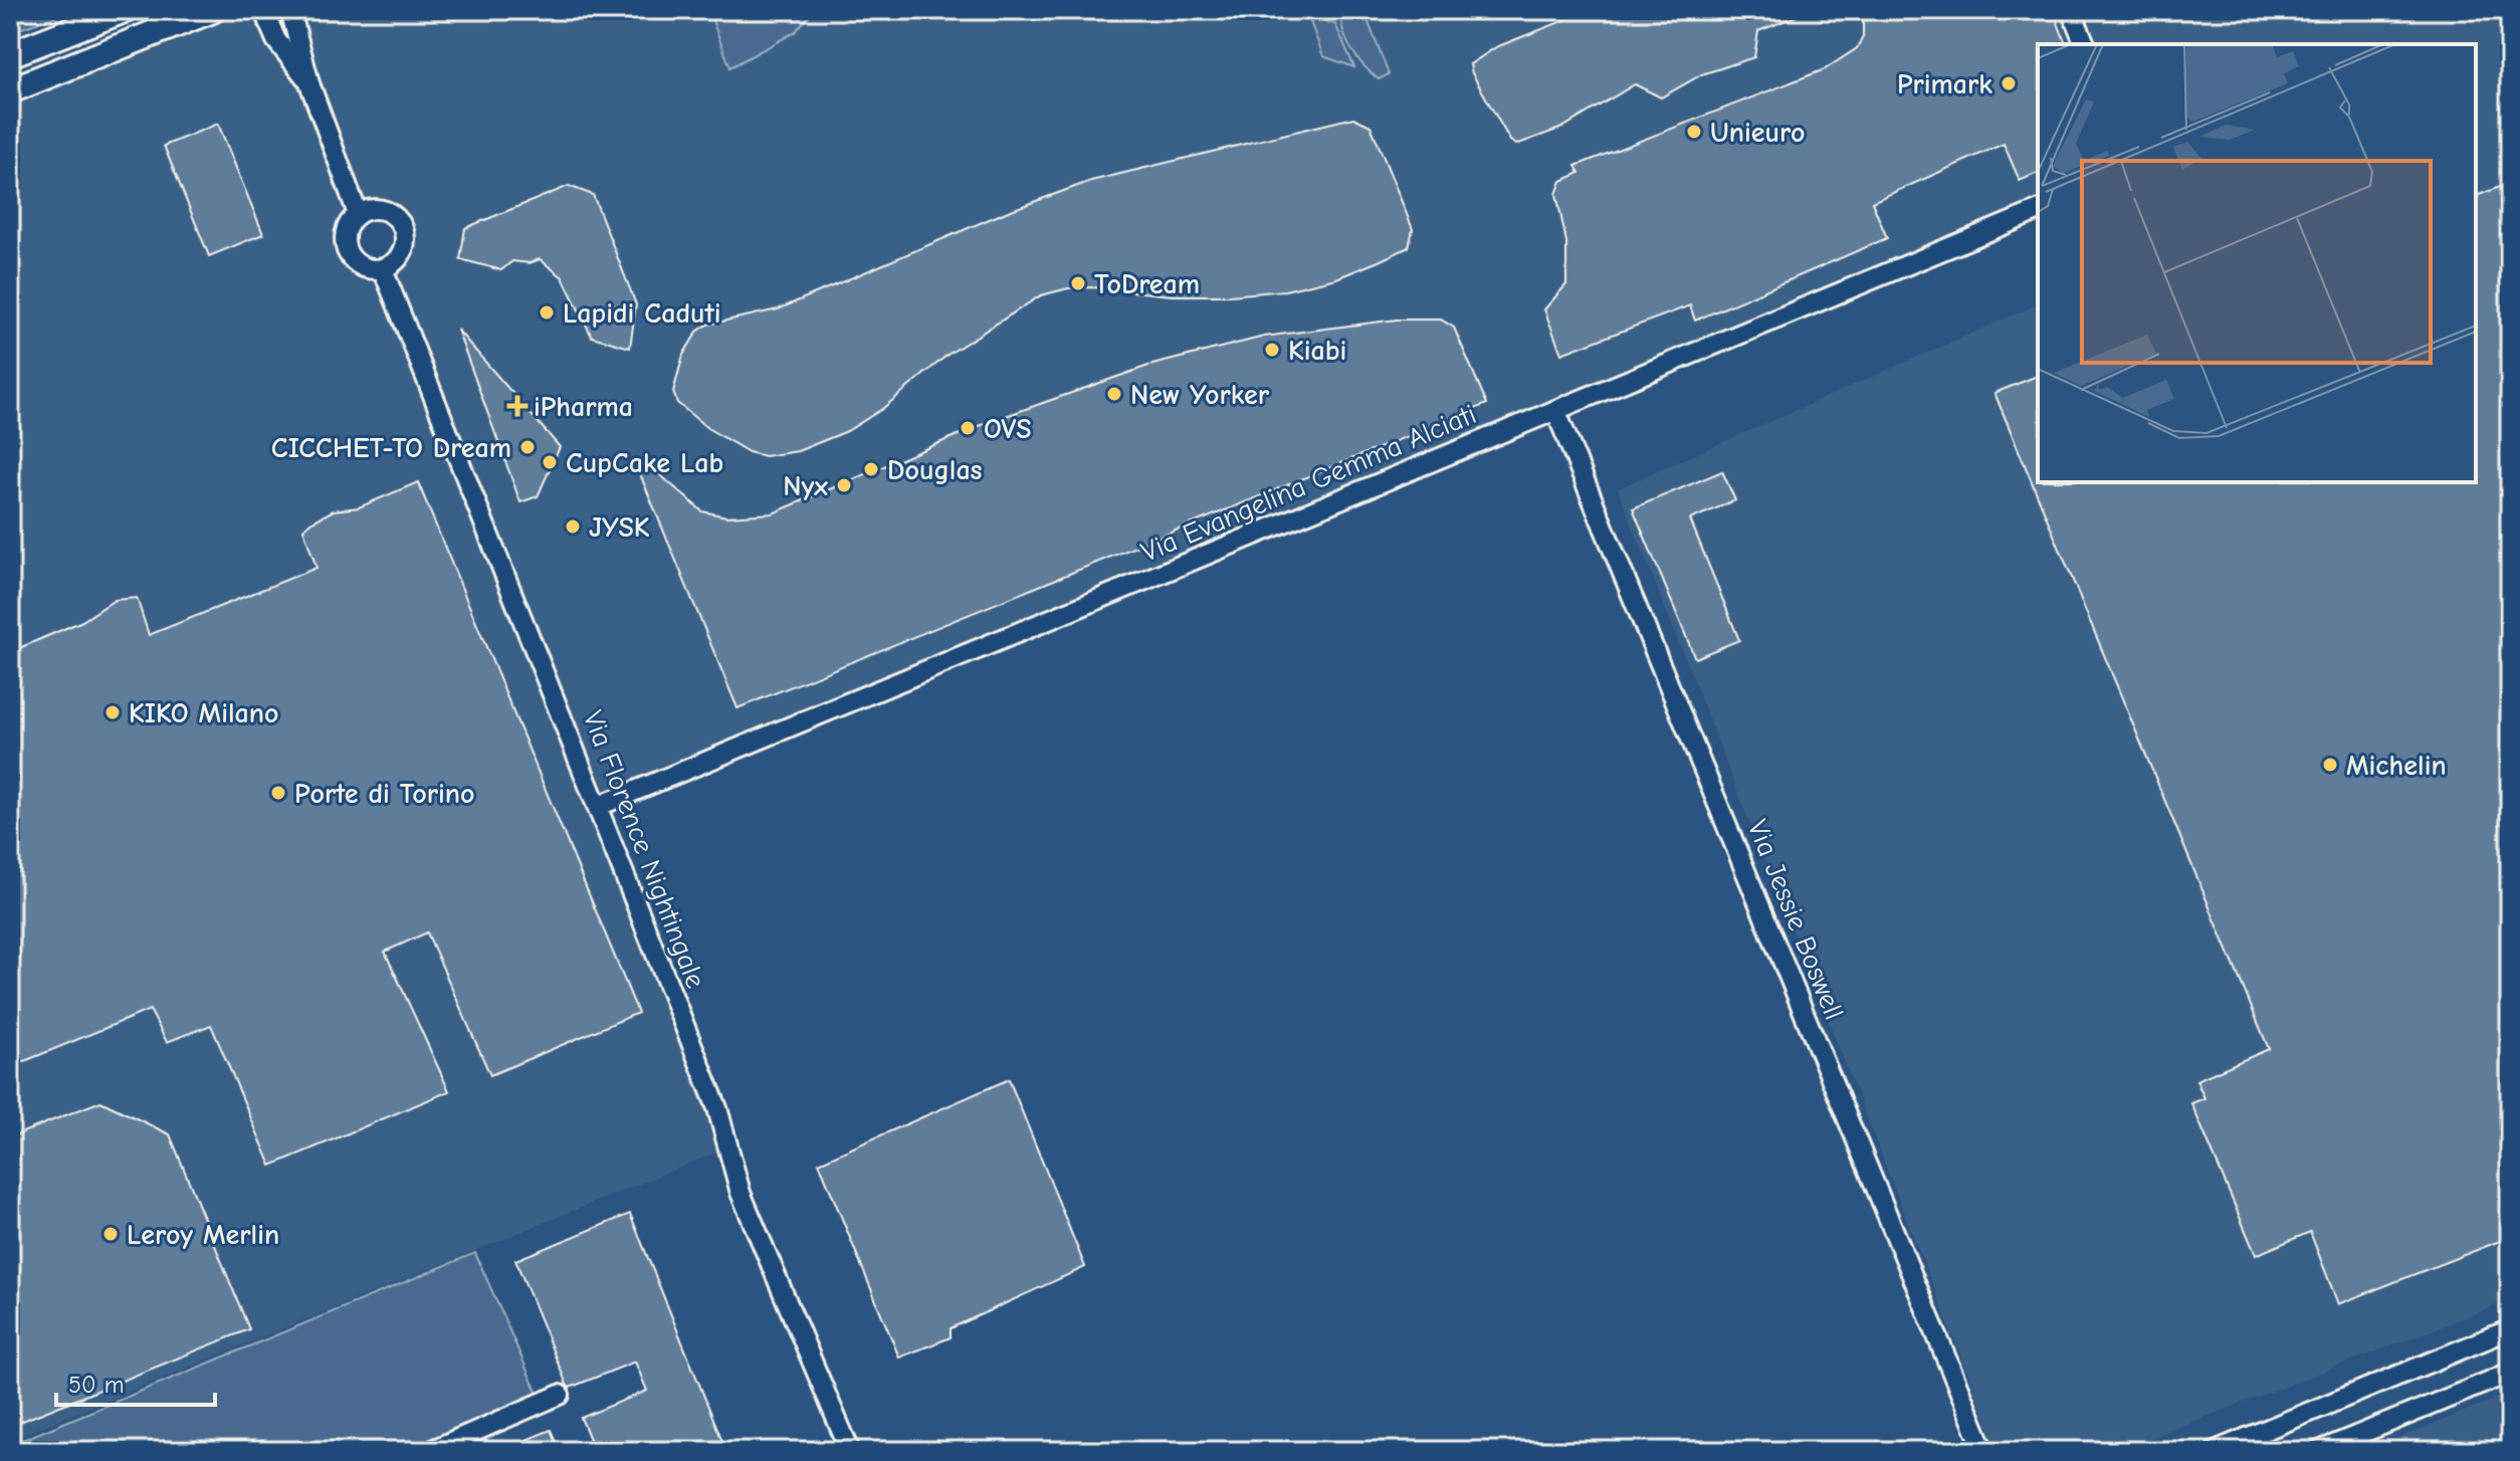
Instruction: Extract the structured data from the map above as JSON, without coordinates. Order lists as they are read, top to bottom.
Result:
{
  "streets": {
    "street": ["Via Evangelina Gemma Alciati", "Via Florence Nightingale", "Via Jessie Boswell"]
  },
  "crossings": [
    ["Via Evangelina Gemma Alciati", "Via Florence Nightingale"],
    ["Via Evangelina Gemma Alciati", "Via Jessie Boswell"]
  ],
  "places": {
    "other": [
      "Primark",
      "Unieuro",
      "ToDream",
      "Lapidi Caduti",
      "Kiabi",
      "New Yorker",
      "OVS",
      "CICCHET-TO Dream",
      "CupCake Lab",
      "Douglas",
      "Nyx",
      "JYSK",
      "KIKO Milano",
      "Michelin",
      "Porte di Torino",
      "Leroy Merlin"
    ],
    "health": ["iPharma"]
  },
  "scale_bar": "50 m"
}
